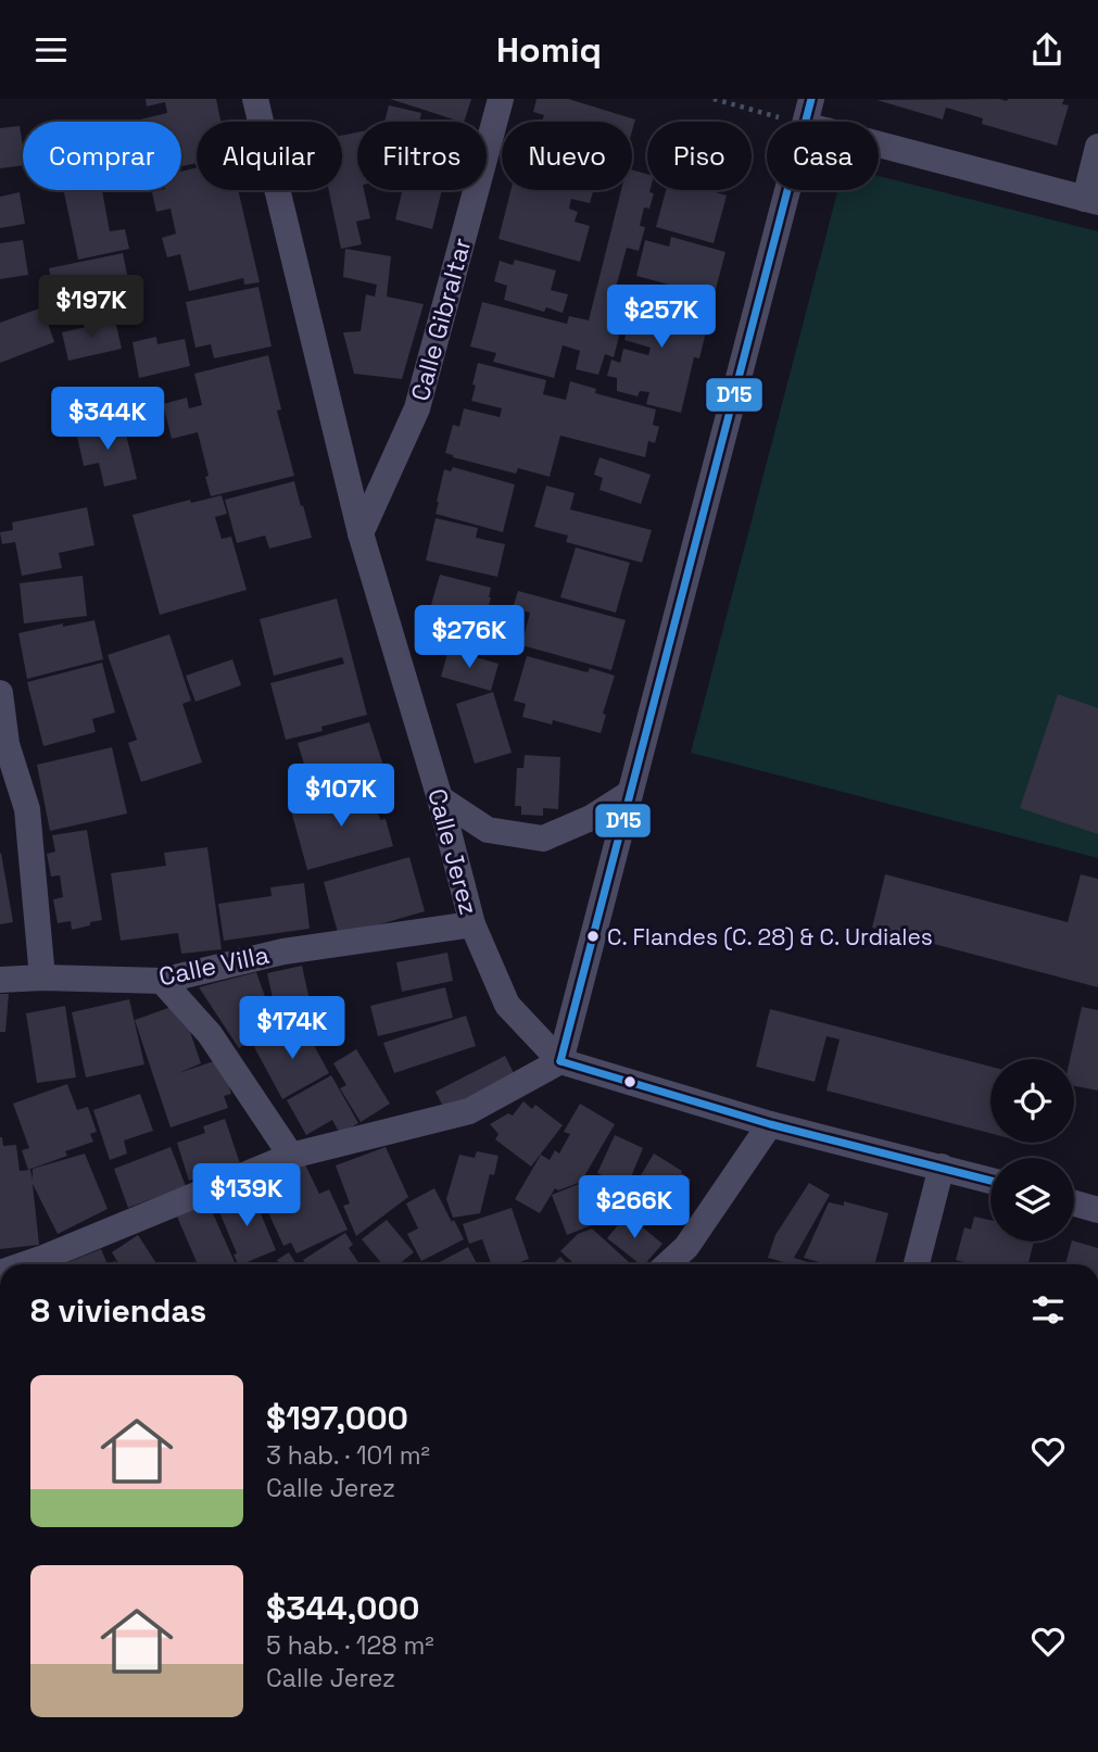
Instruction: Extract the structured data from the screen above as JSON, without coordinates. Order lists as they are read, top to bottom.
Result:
{
  "streets": {
    "street": ["Calle Gibraltar", "Calle Jerez", "Calle Villa"]
  },
  "crossings": [
    ["Calle Gibraltar", "Calle Jerez"],
    ["Calle Jerez", "Calle Villa"]
  ],
  "places": ["C. Flandes (C. 28) & C. Urdiales"],
  "lines": ["transit line D15"],
  "page": {
    "header": "Homiq",
    "chip": [
      "Comprar",
      "Alquilar",
      "Filtros",
      "Nuevo",
      "Piso",
      "Casa"
    ],
    "price": [
      "$197K",
      "$257K",
      "$344K",
      "$276K",
      "$107K",
      "$174K",
      "$139K",
      "$266K"
    ],
    "heading": "8 viviendas",
    "list": [
      {
        "name": "$197,000",
        "note": "3 hab. · 101 m² · Calle Jerez"
      },
      {
        "name": "$344,000",
        "note": "5 hab. · 128 m² · Calle Jerez"
      }
    ]
  }
}
